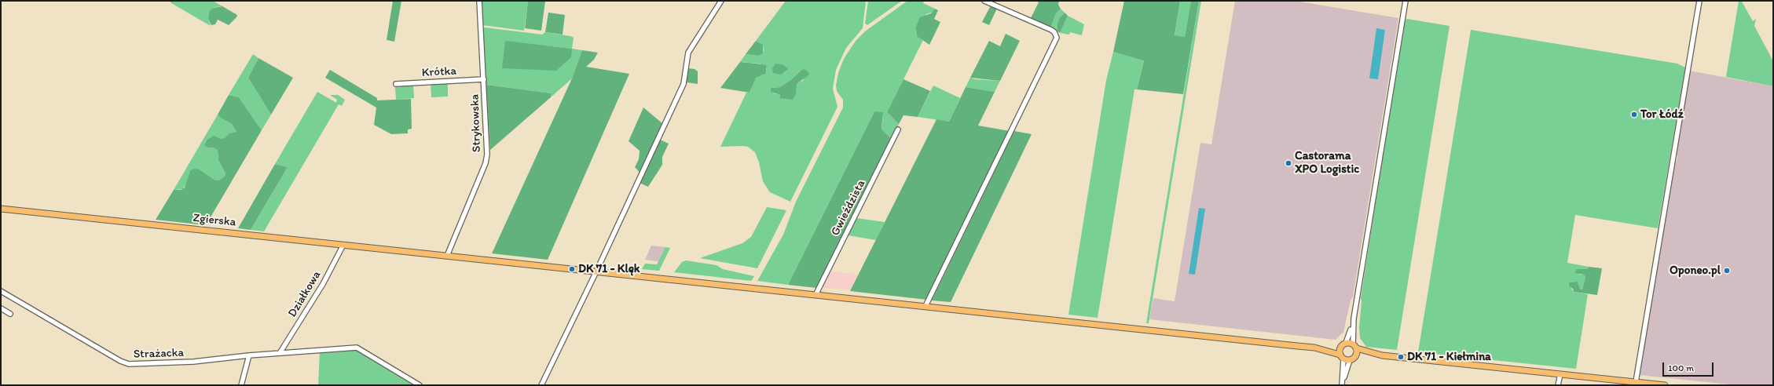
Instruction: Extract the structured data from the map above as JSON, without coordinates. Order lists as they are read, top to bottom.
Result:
{
  "streets": {
    "main road": ["Zgierska"],
    "street": [
      "Krótka",
      "Strykowska",
      "Gwieździsta",
      "Działkowa",
      "Strażacka"
    ]
  },
  "crossings": [
    ["Krótka", "Strykowska"],
    ["Strykowska", "Zgierska"],
    ["Gwieździsta", "Zgierska"],
    ["Zgierska", "Działkowa"],
    ["Działkowa", "Strażacka"]
  ],
  "places": [
    "Tor Łódź",
    "Castorama XPO Logistic",
    "DK 71 - Klęk",
    "Oponeo.pl",
    "DK 71 - Kiełmina"
  ],
  "scale_bar": "100 m"
}
